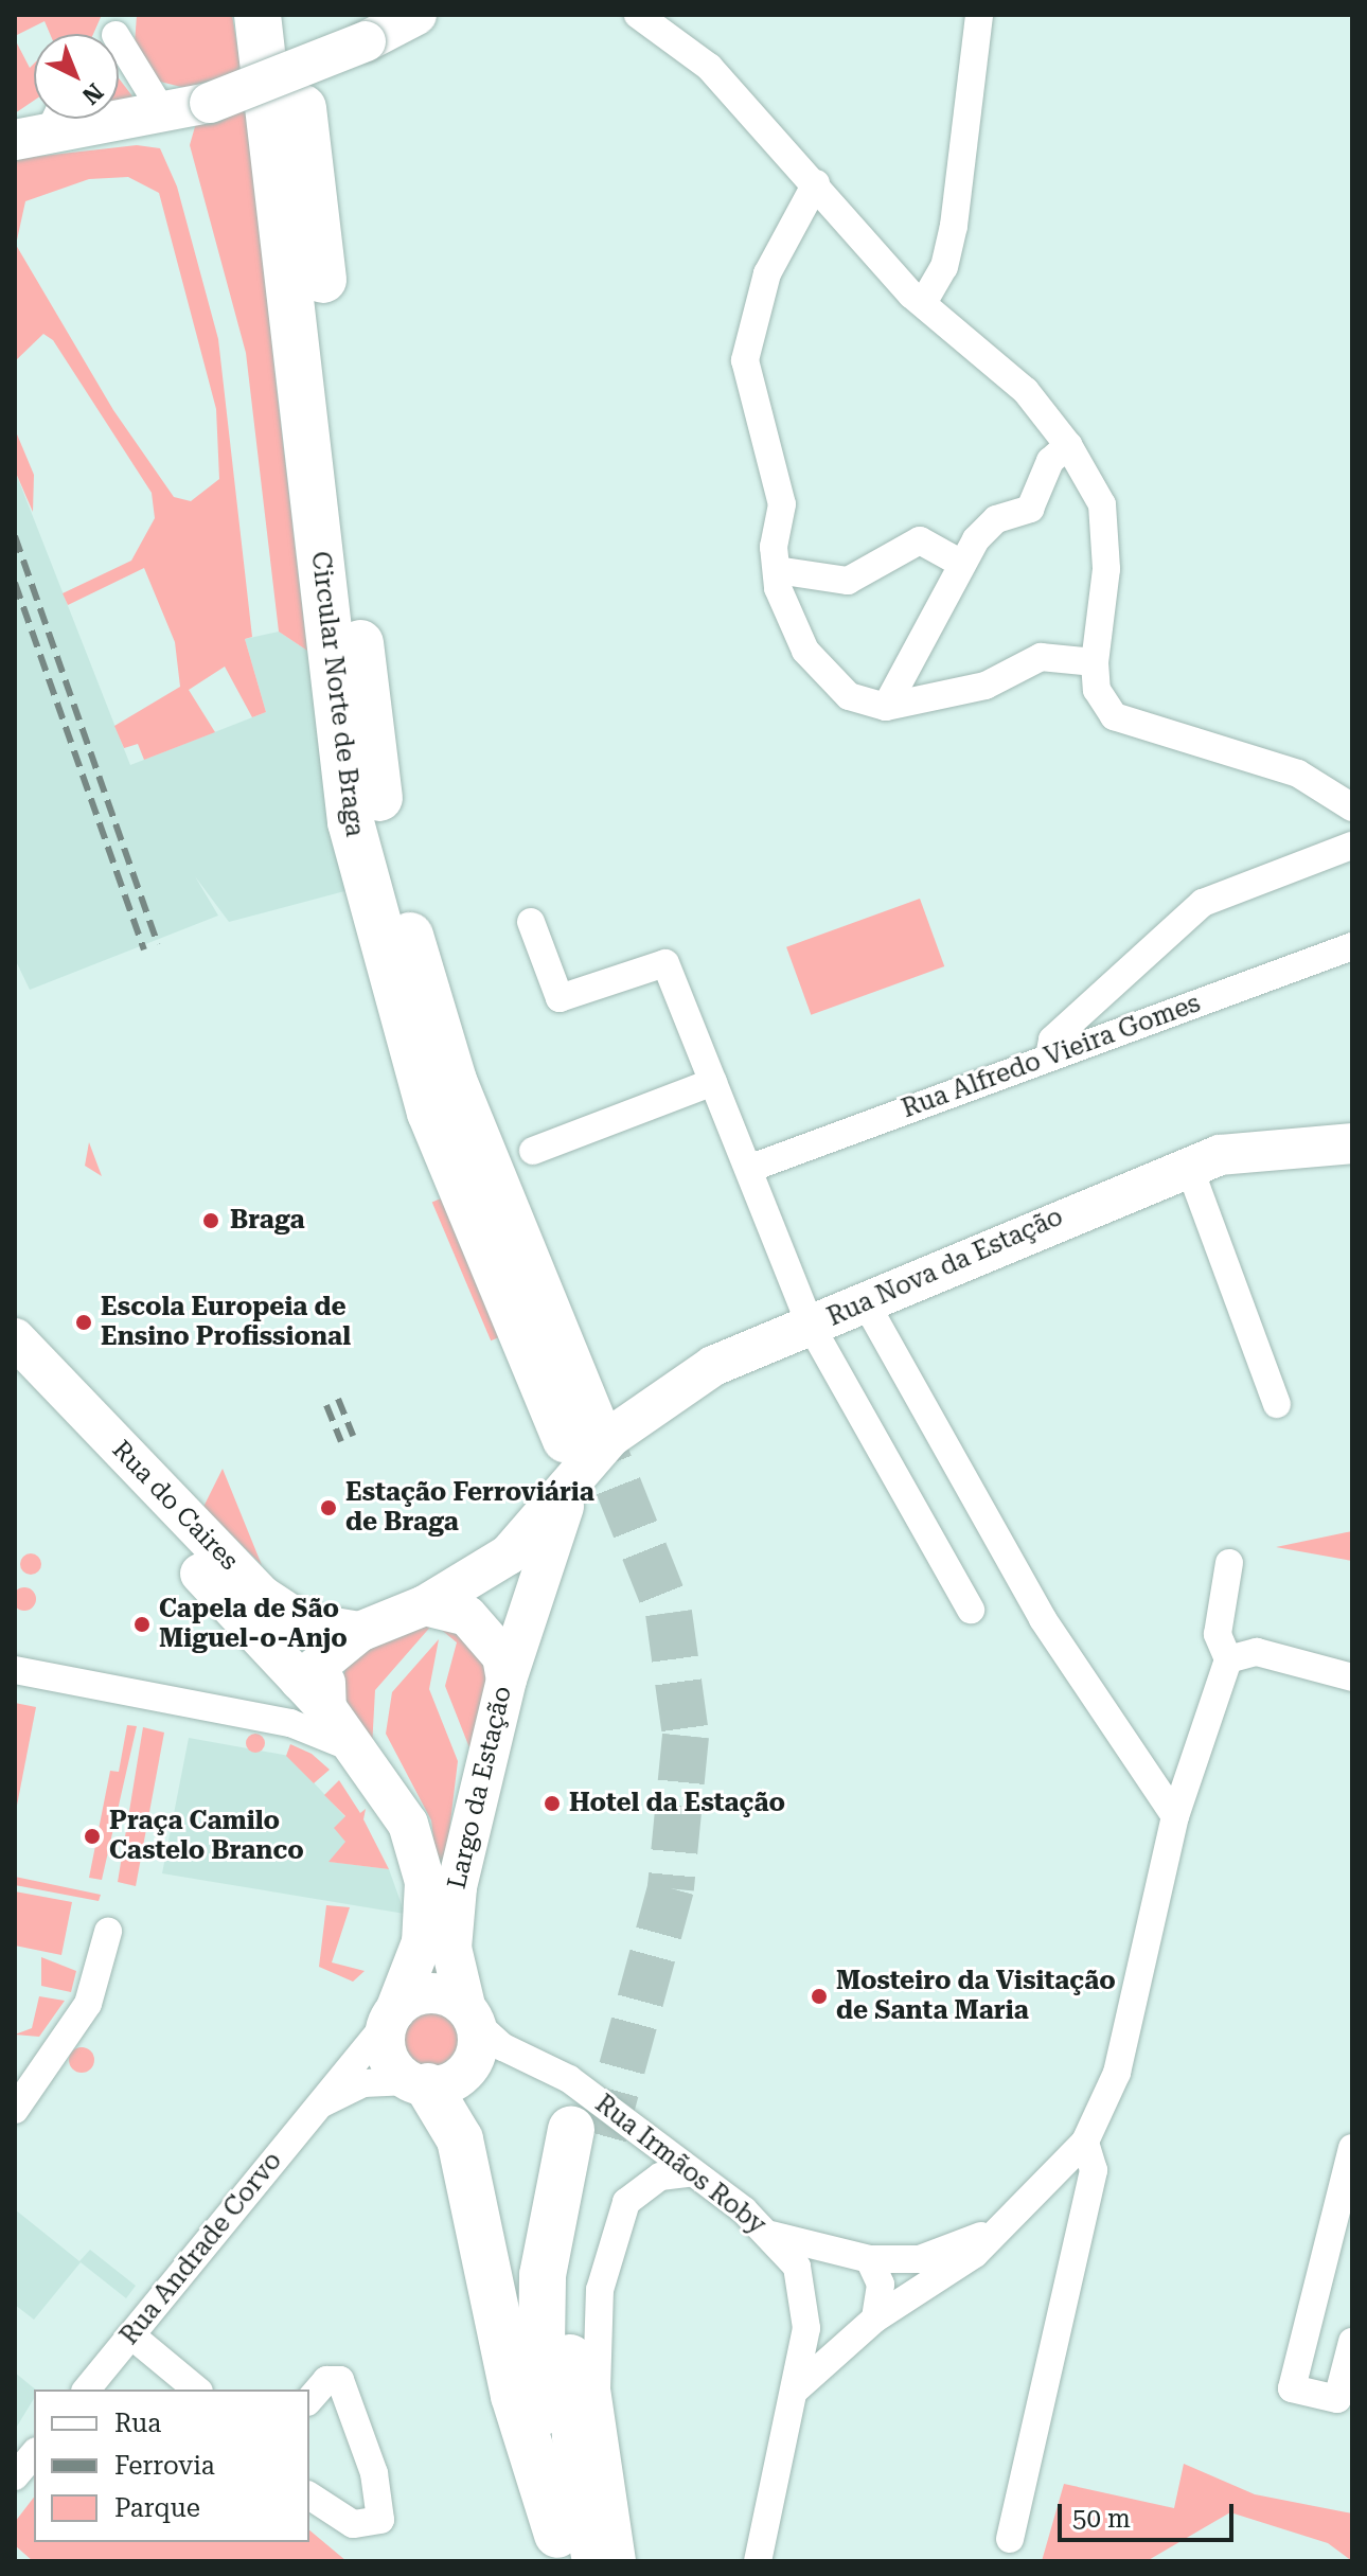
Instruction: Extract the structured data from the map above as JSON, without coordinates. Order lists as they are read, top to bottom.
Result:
{
  "streets": {
    "highway": ["Circular Norte de Braga"],
    "main road": ["Rua Nova da Estação", "Rua do Caires", "Largo da Estação"],
    "street": ["Rua Alfredo Vieira Gomes", "Rua Irmãos Roby", "Rua Andrade Corvo"]
  },
  "crossings": [
    ["Circular Norte de Braga", "Rua Nova da Estação"],
    ["Rua Nova da Estação", "Largo da Estação"],
    ["Rua do Caires", "Largo da Estação"],
    ["Largo da Estação", "Rua Irmãos Roby"],
    ["Largo da Estação", "Rua Andrade Corvo"],
    ["Rua Irmãos Roby", "Rua Andrade Corvo"]
  ],
  "places": [
    "Braga",
    "Escola Europeia de Ensino Profissional",
    "Estação Ferroviária de Braga",
    "Capela de São Miguel-o-Anjo",
    "Hotel da Estação",
    "Praça Camilo Castelo Branco",
    "Mosteiro da Visitação de Santa Maria"
  ],
  "legend": ["Rua", "Ferrovia", "Parque"],
  "scale_bar": "50 m",
  "north": "bottom right"
}
